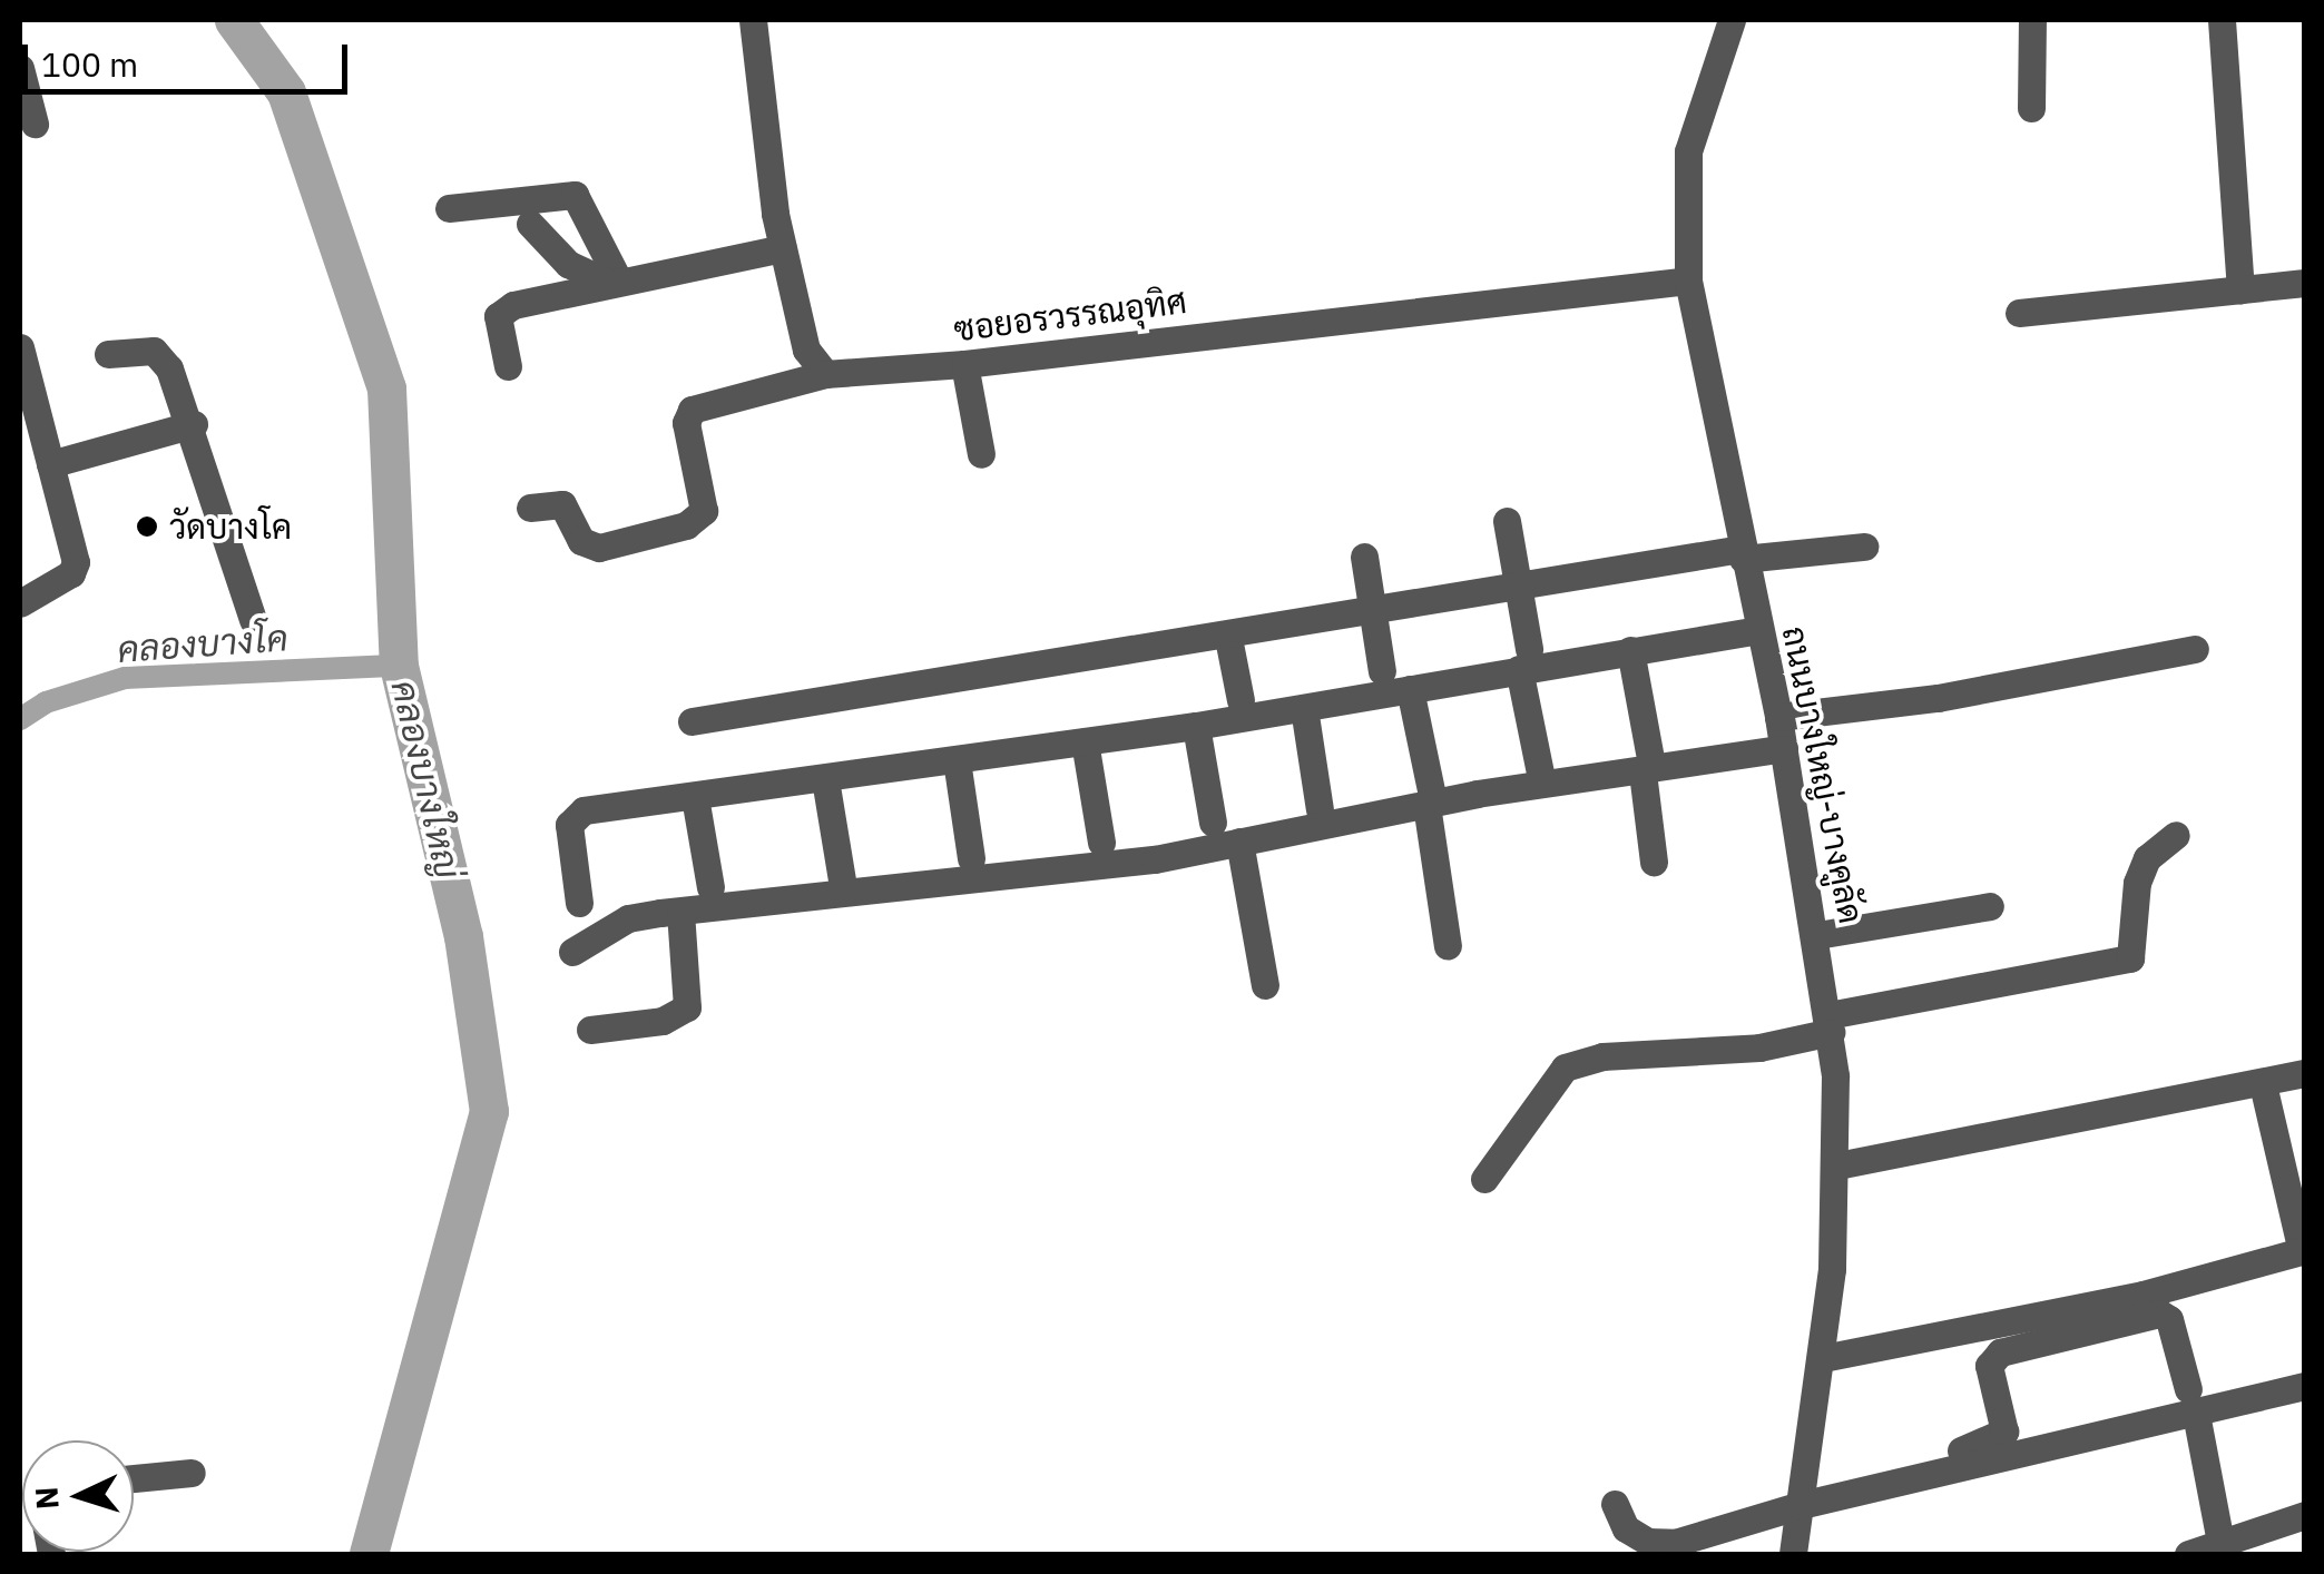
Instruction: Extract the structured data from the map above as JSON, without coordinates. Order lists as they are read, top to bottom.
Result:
{
  "streets": {
    "street": ["ซอยอรวรรณอุทิศ", "ถนนบางใหญ่-บางคูลัด"]
  },
  "crossings": [
    ["ซอยอรวรรณอุทิศ", "ถนนบางใหญ่-บางคูลัด"]
  ],
  "water": ["คลองบางโค", "คลองบางใหญ่"],
  "places": ["วัดบางโค"],
  "scale_bar": "100 m",
  "north": "left"
}
